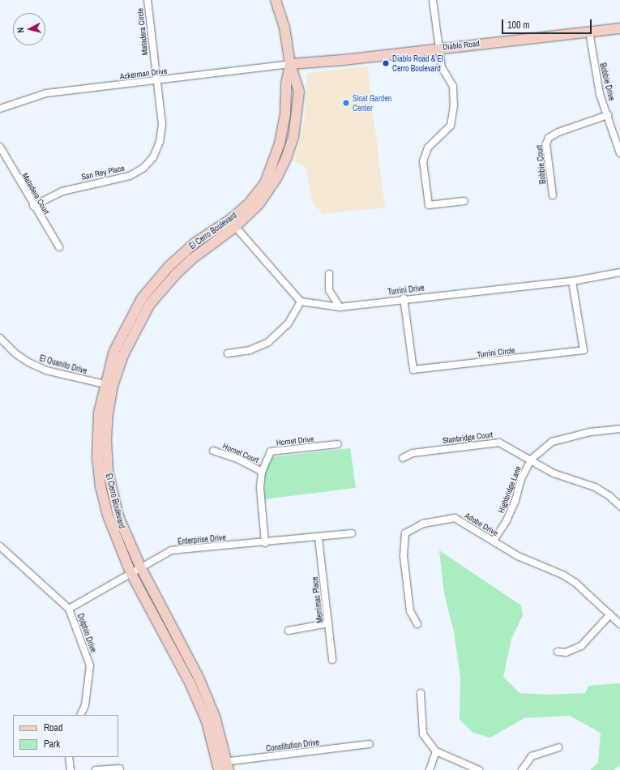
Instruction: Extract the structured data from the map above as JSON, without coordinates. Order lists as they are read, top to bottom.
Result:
{
  "streets": {
    "street": [
      "Matadera Circle",
      "Diablo Road",
      "Ackerman Drive",
      "Bobbie Drive",
      "Bobbie Court",
      "San Rey Place",
      "Matadera Court",
      "El Cerro Boulevard",
      "Turrini Drive",
      "Turrini Circle",
      "El Quanito Drive",
      "Stanbridge Court",
      "Hornet Drive",
      "Hornet Court",
      "Highbridge Lane",
      "Adobe Drive",
      "Enterprise Drive",
      "Merrimac Place",
      "Dolphin Drive",
      "Constitution Drive"
    ]
  },
  "crossings": [
    ["Matadera Circle", "Ackerman Drive"],
    ["Matadera Circle", "San Rey Place"],
    ["Diablo Road", "Ackerman Drive"],
    ["Diablo Road", "Bobbie Drive"],
    ["Diablo Road", "El Cerro Boulevard"],
    ["Ackerman Drive", "San Rey Place"],
    ["Ackerman Drive", "El Cerro Boulevard"],
    ["Bobbie Drive", "Bobbie Court"],
    ["San Rey Place", "Matadera Court"],
    ["El Cerro Boulevard", "El Quanito Drive"],
    ["El Cerro Boulevard", "Enterprise Drive"],
    ["El Cerro Boulevard", "Constitution Drive"],
    ["Turrini Drive", "Turrini Circle"],
    ["Stanbridge Court", "Highbridge Lane"],
    ["Hornet Drive", "Hornet Court"],
    ["Hornet Drive", "Enterprise Drive"],
    ["Highbridge Lane", "Adobe Drive"],
    ["Enterprise Drive", "Merrimac Place"],
    ["Enterprise Drive", "Dolphin Drive"]
  ],
  "places": ["Diablo Road & El Cerro Boulevard", "Sloat Garden Center"],
  "legend": ["Road", "Park"],
  "scale_bar": "100 m",
  "north": "left"
}
